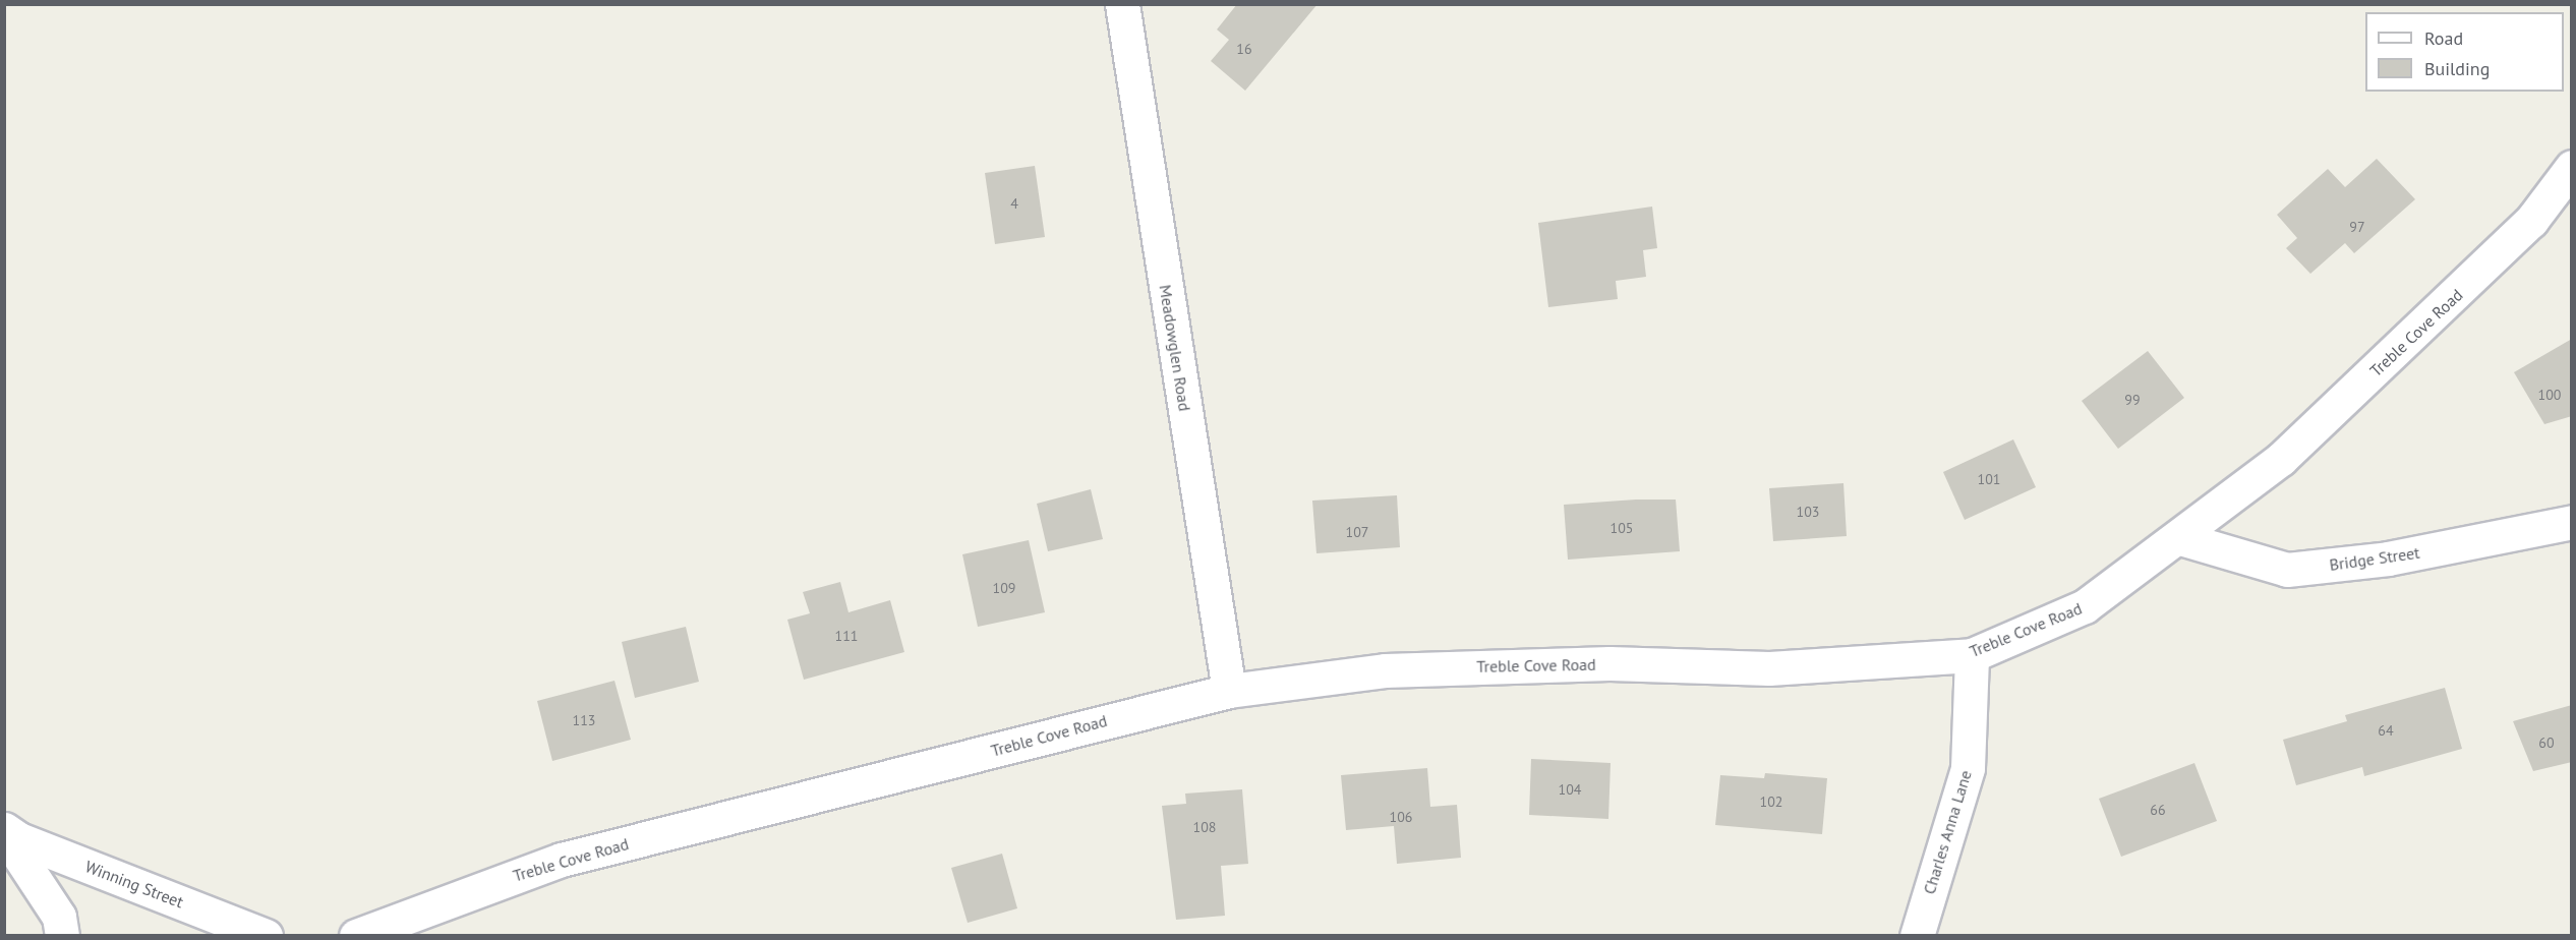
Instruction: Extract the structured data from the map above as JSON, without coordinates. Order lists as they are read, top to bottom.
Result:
{
  "streets": {
    "main road": [
      "Treble Cove Road",
      "Meadowglen Road",
      "Bridge Street",
      "Charles Anna Lane",
      "Winning Street"
    ]
  },
  "crossings": [
    ["Treble Cove Road", "Meadowglen Road"],
    ["Treble Cove Road", "Bridge Street"],
    ["Treble Cove Road", "Charles Anna Lane"]
  ],
  "house_numbers": [
    "16",
    "4",
    "97",
    "100",
    "99",
    "101",
    "103",
    "105",
    "107",
    "109",
    "111",
    "113",
    "64",
    "60",
    "104",
    "102",
    "66",
    "106",
    "108"
  ],
  "legend": ["Road", "Building"]
}
